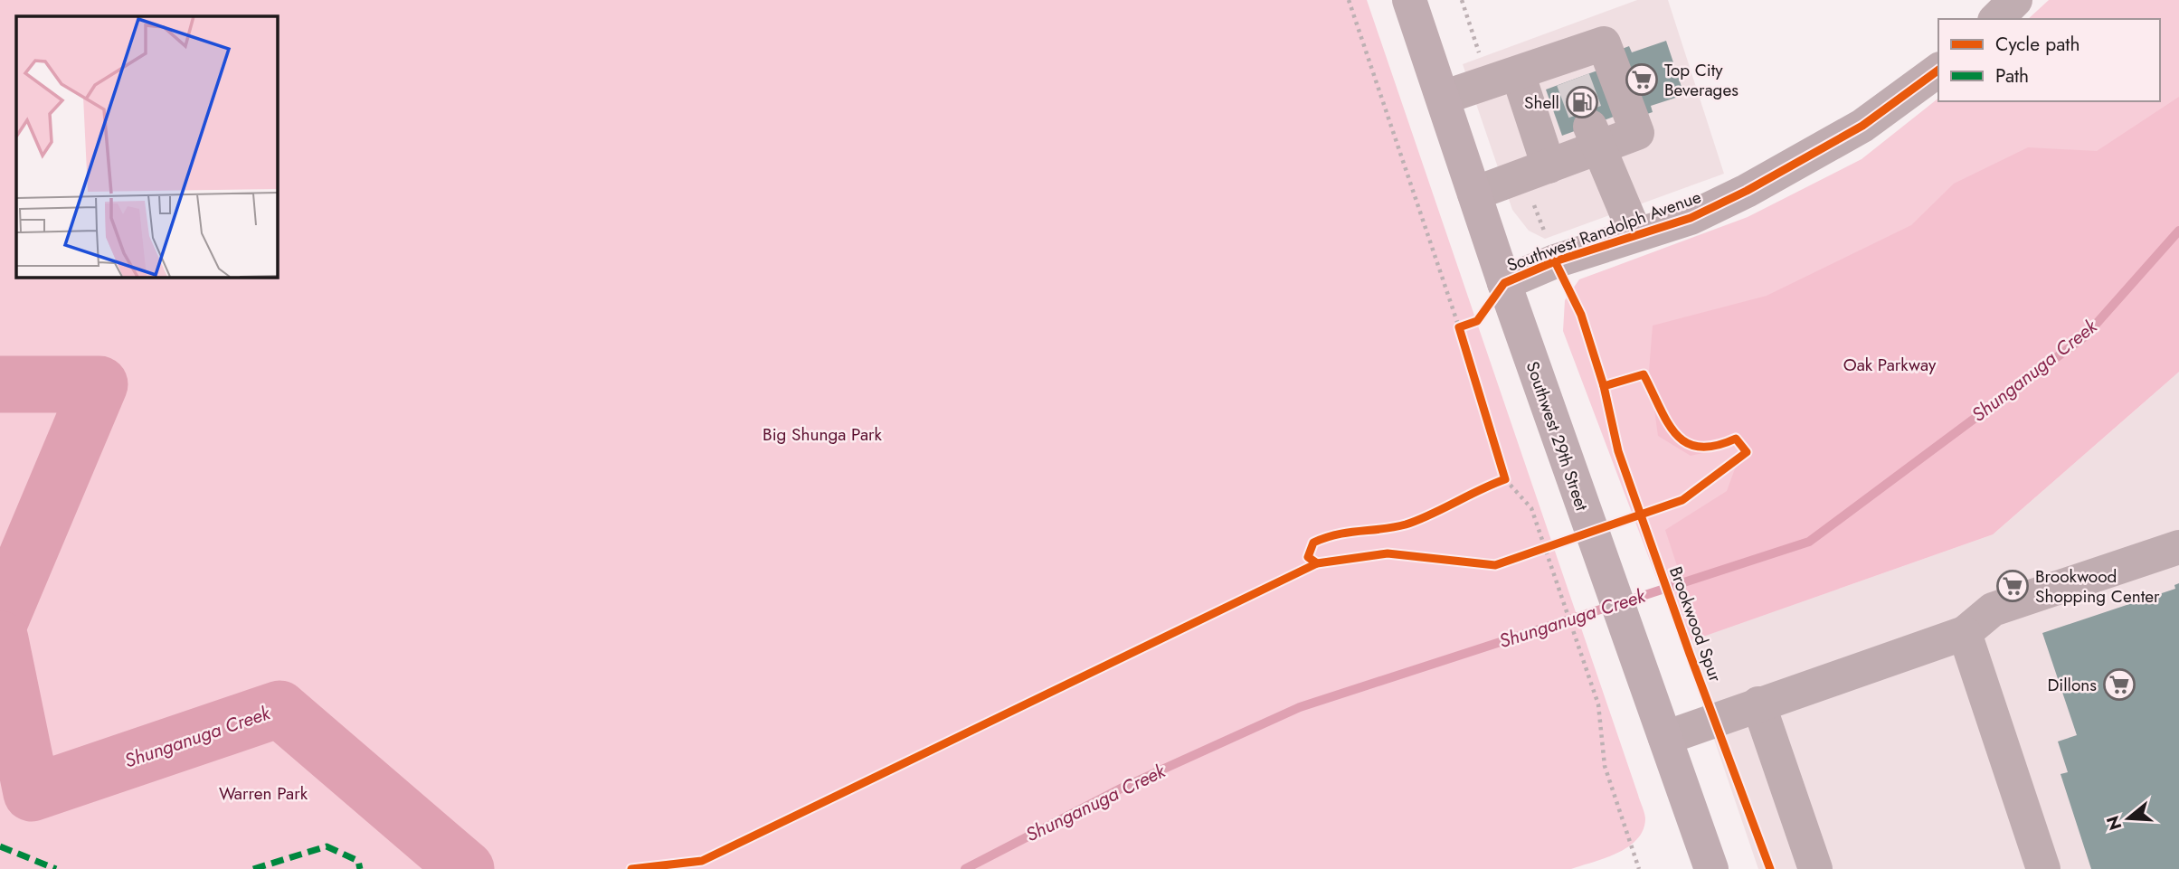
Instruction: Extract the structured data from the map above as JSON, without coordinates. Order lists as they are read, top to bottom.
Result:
{
  "streets": {
    "main road": ["Southwest 29th Street"],
    "street": ["Southwest Randolph Avenue"],
    "cycle path": ["Brookwood Spur"]
  },
  "crossings": [
    ["Southwest Randolph Avenue", "Southwest 29th Street"]
  ],
  "water": ["Shunganuga Creek"],
  "parks": ["Oak Parkway", "Big Shunga Park", "Warren Park"],
  "places": {
    "supermarket": ["Top City Beverages", "Brookwood Shopping Center", "Dillons"],
    "fuel station": ["Shell"]
  },
  "legend": ["Cycle path", "Path"],
  "north": "left"
}
